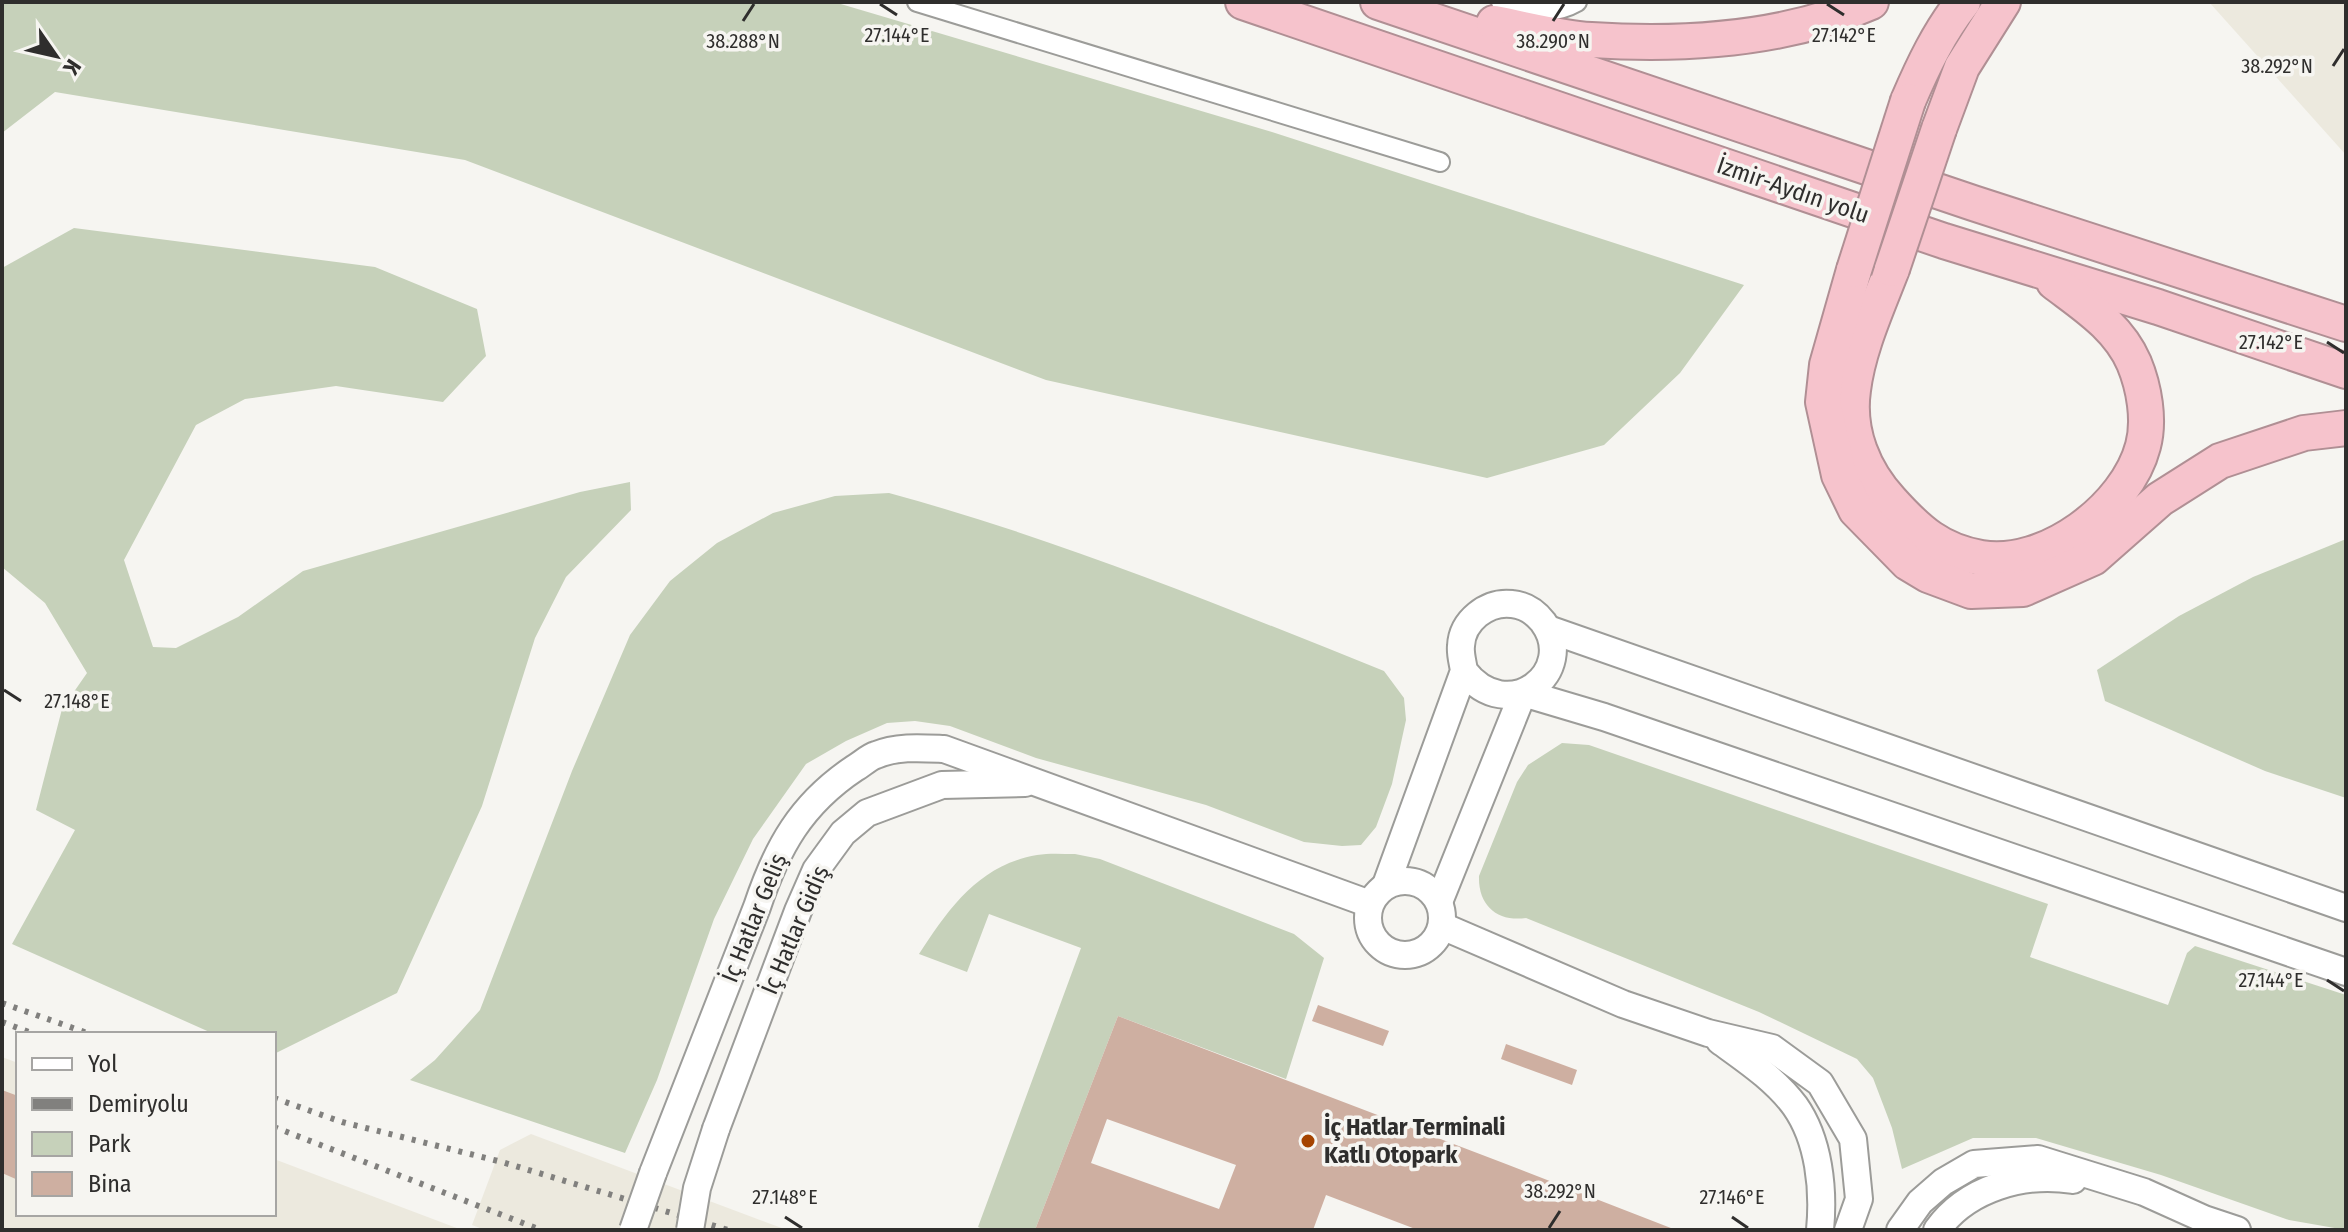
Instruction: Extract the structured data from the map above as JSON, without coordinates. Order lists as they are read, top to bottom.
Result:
{
  "streets": {
    "highway": ["İzmir-Aydın yolu"],
    "street": ["İç Hatlar Geliş", "İç Hatlar Gidiş"]
  },
  "crossings": [
    ["İç Hatlar Geliş", "İç Hatlar Gidiş"]
  ],
  "places": ["İç Hatlar Terminali Katlı Otopark"],
  "legend": [
    "Yol",
    "Demiryolu",
    "Park",
    "Bina"
  ],
  "north": "bottom right",
  "coordinates": [
    "27.142°E",
    "27.144°E",
    "38.288°N",
    "38.290°N",
    "38.292°N",
    "27.148°E",
    "27.146°E"
  ]
}
